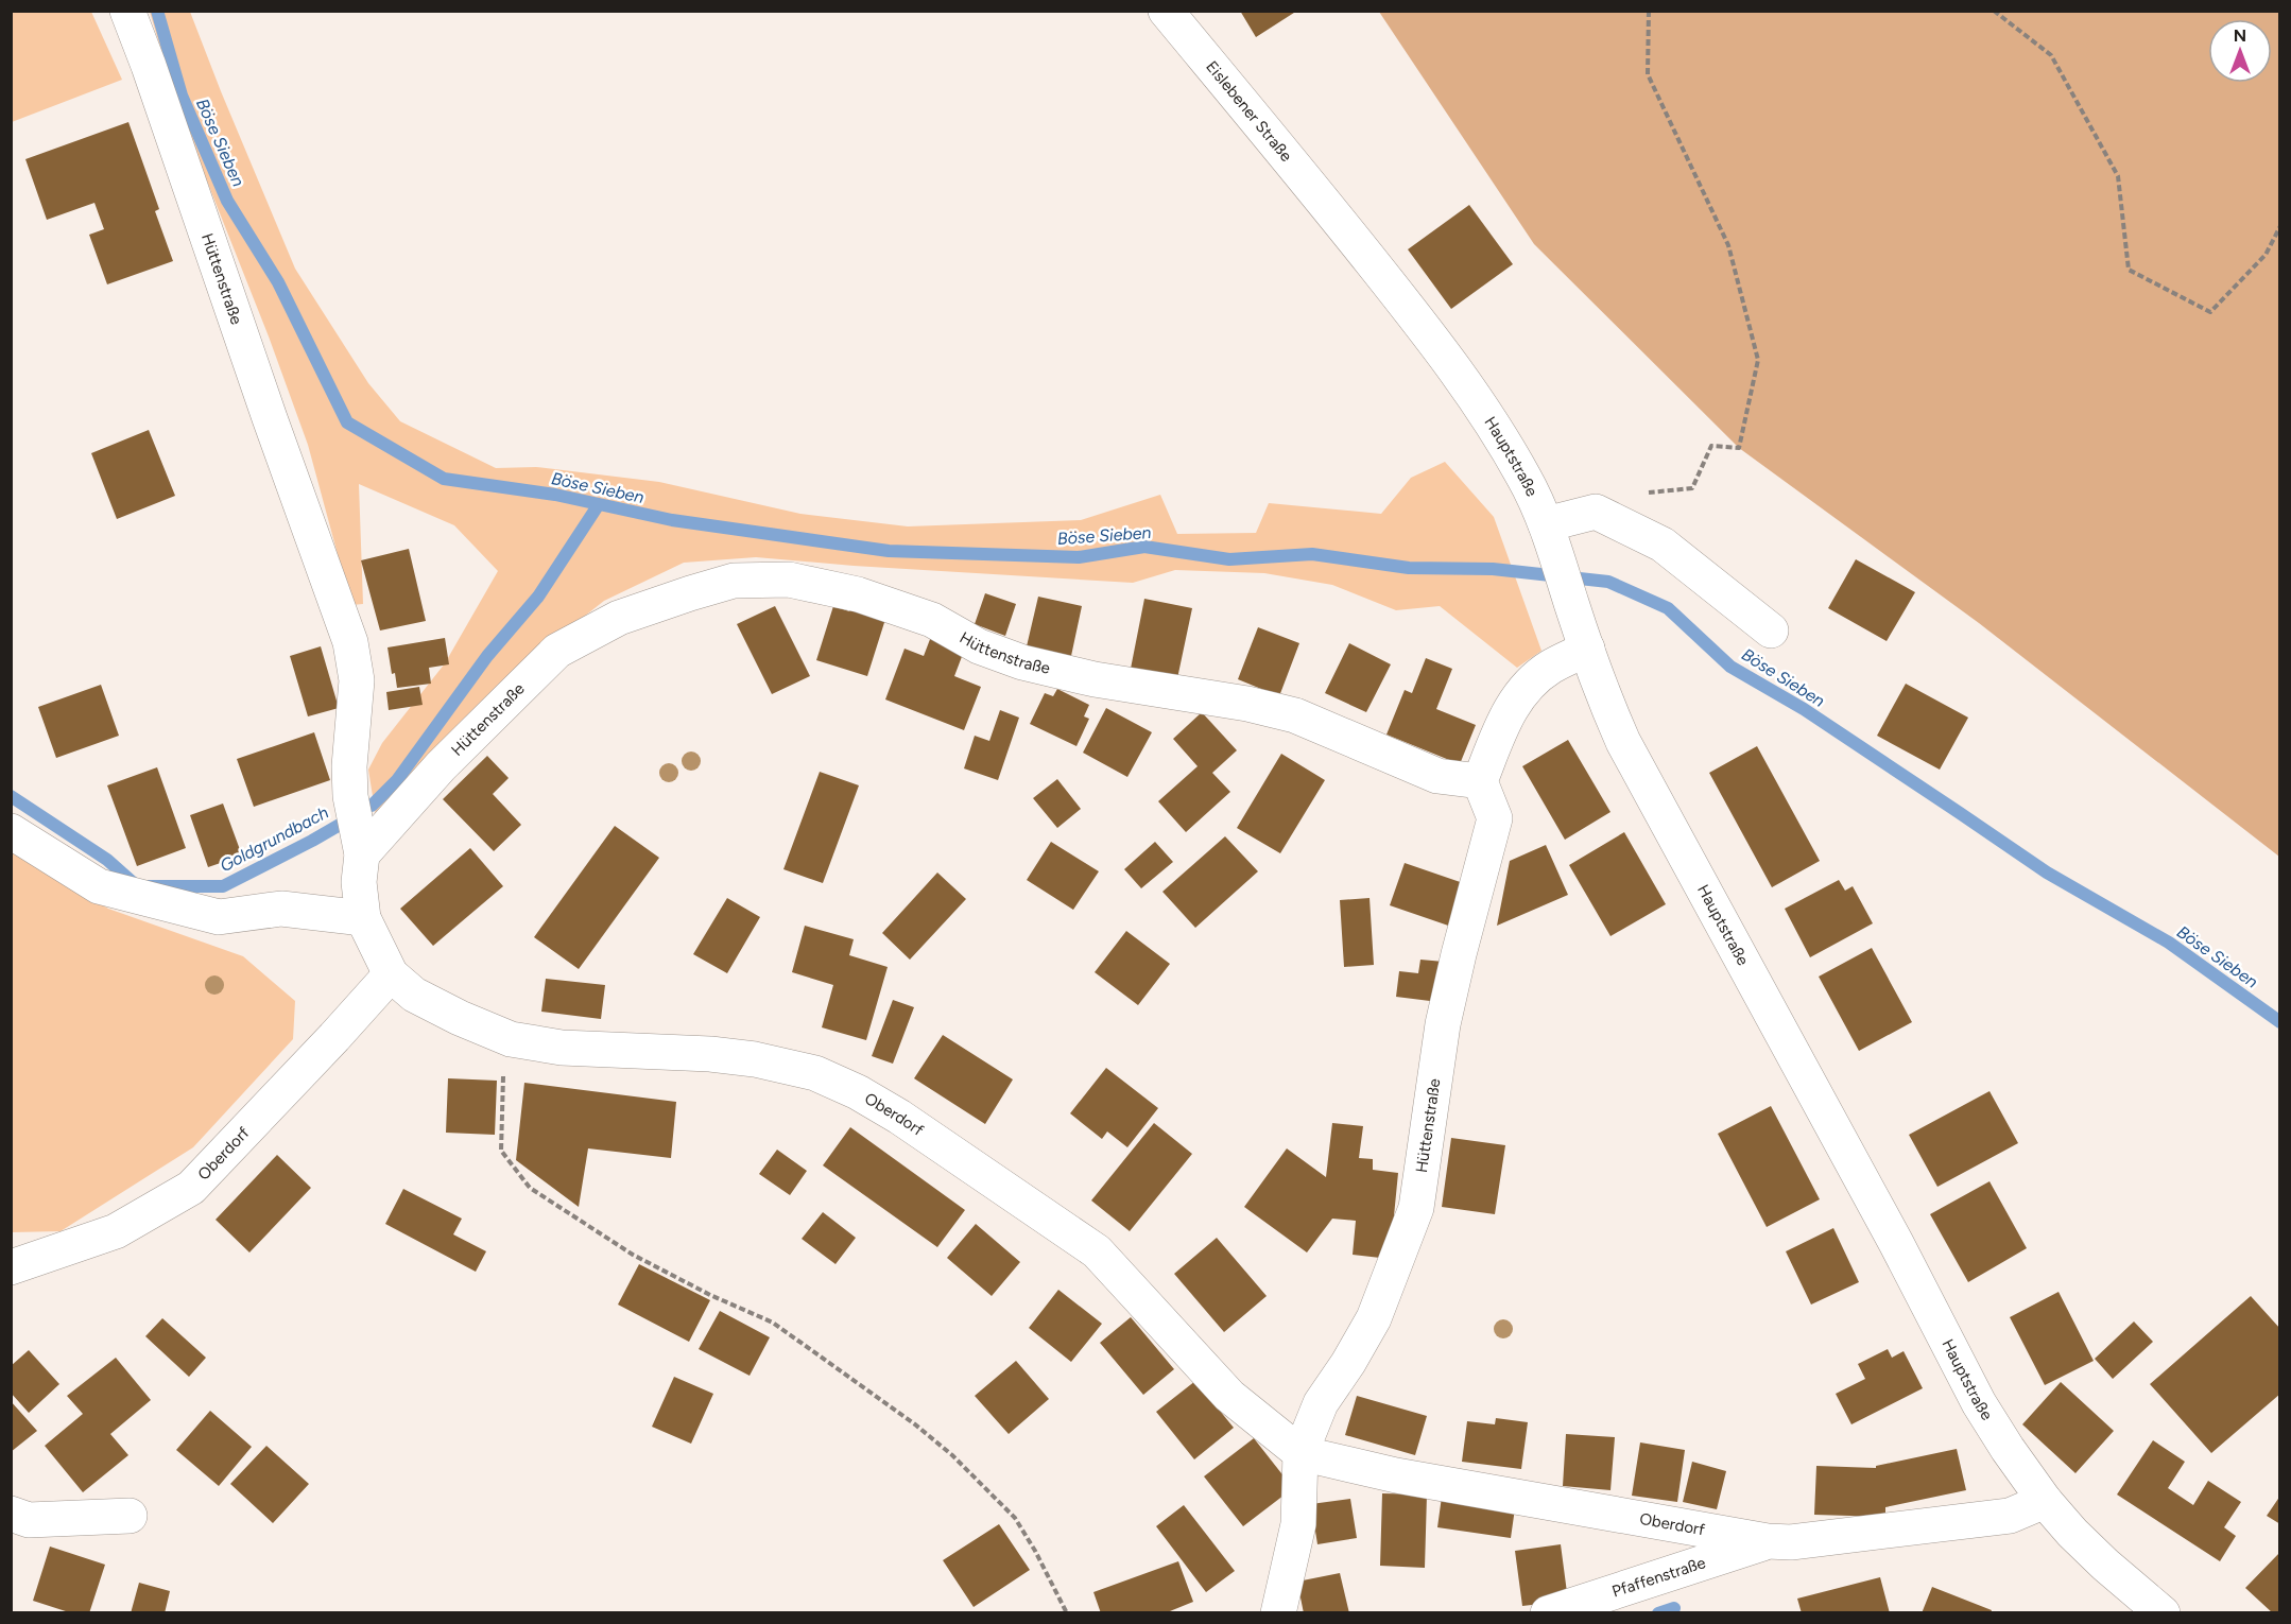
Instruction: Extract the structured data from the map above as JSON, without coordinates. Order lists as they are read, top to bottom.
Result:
{
  "streets": {
    "street": [
      "Eislebener Straße",
      "Hüttenstraße",
      "Hauptstraße",
      "Oberdorf",
      "Pfaffenstraße"
    ]
  },
  "crossings": [
    ["Eislebener Straße", "Hauptstraße"],
    ["Hüttenstraße", "Oberdorf"],
    ["Hauptstraße", "Oberdorf"],
    ["Oberdorf", "Pfaffenstraße"]
  ],
  "water": ["Böse Sieben", "Goldgrundbach"],
  "north": "top"
}
